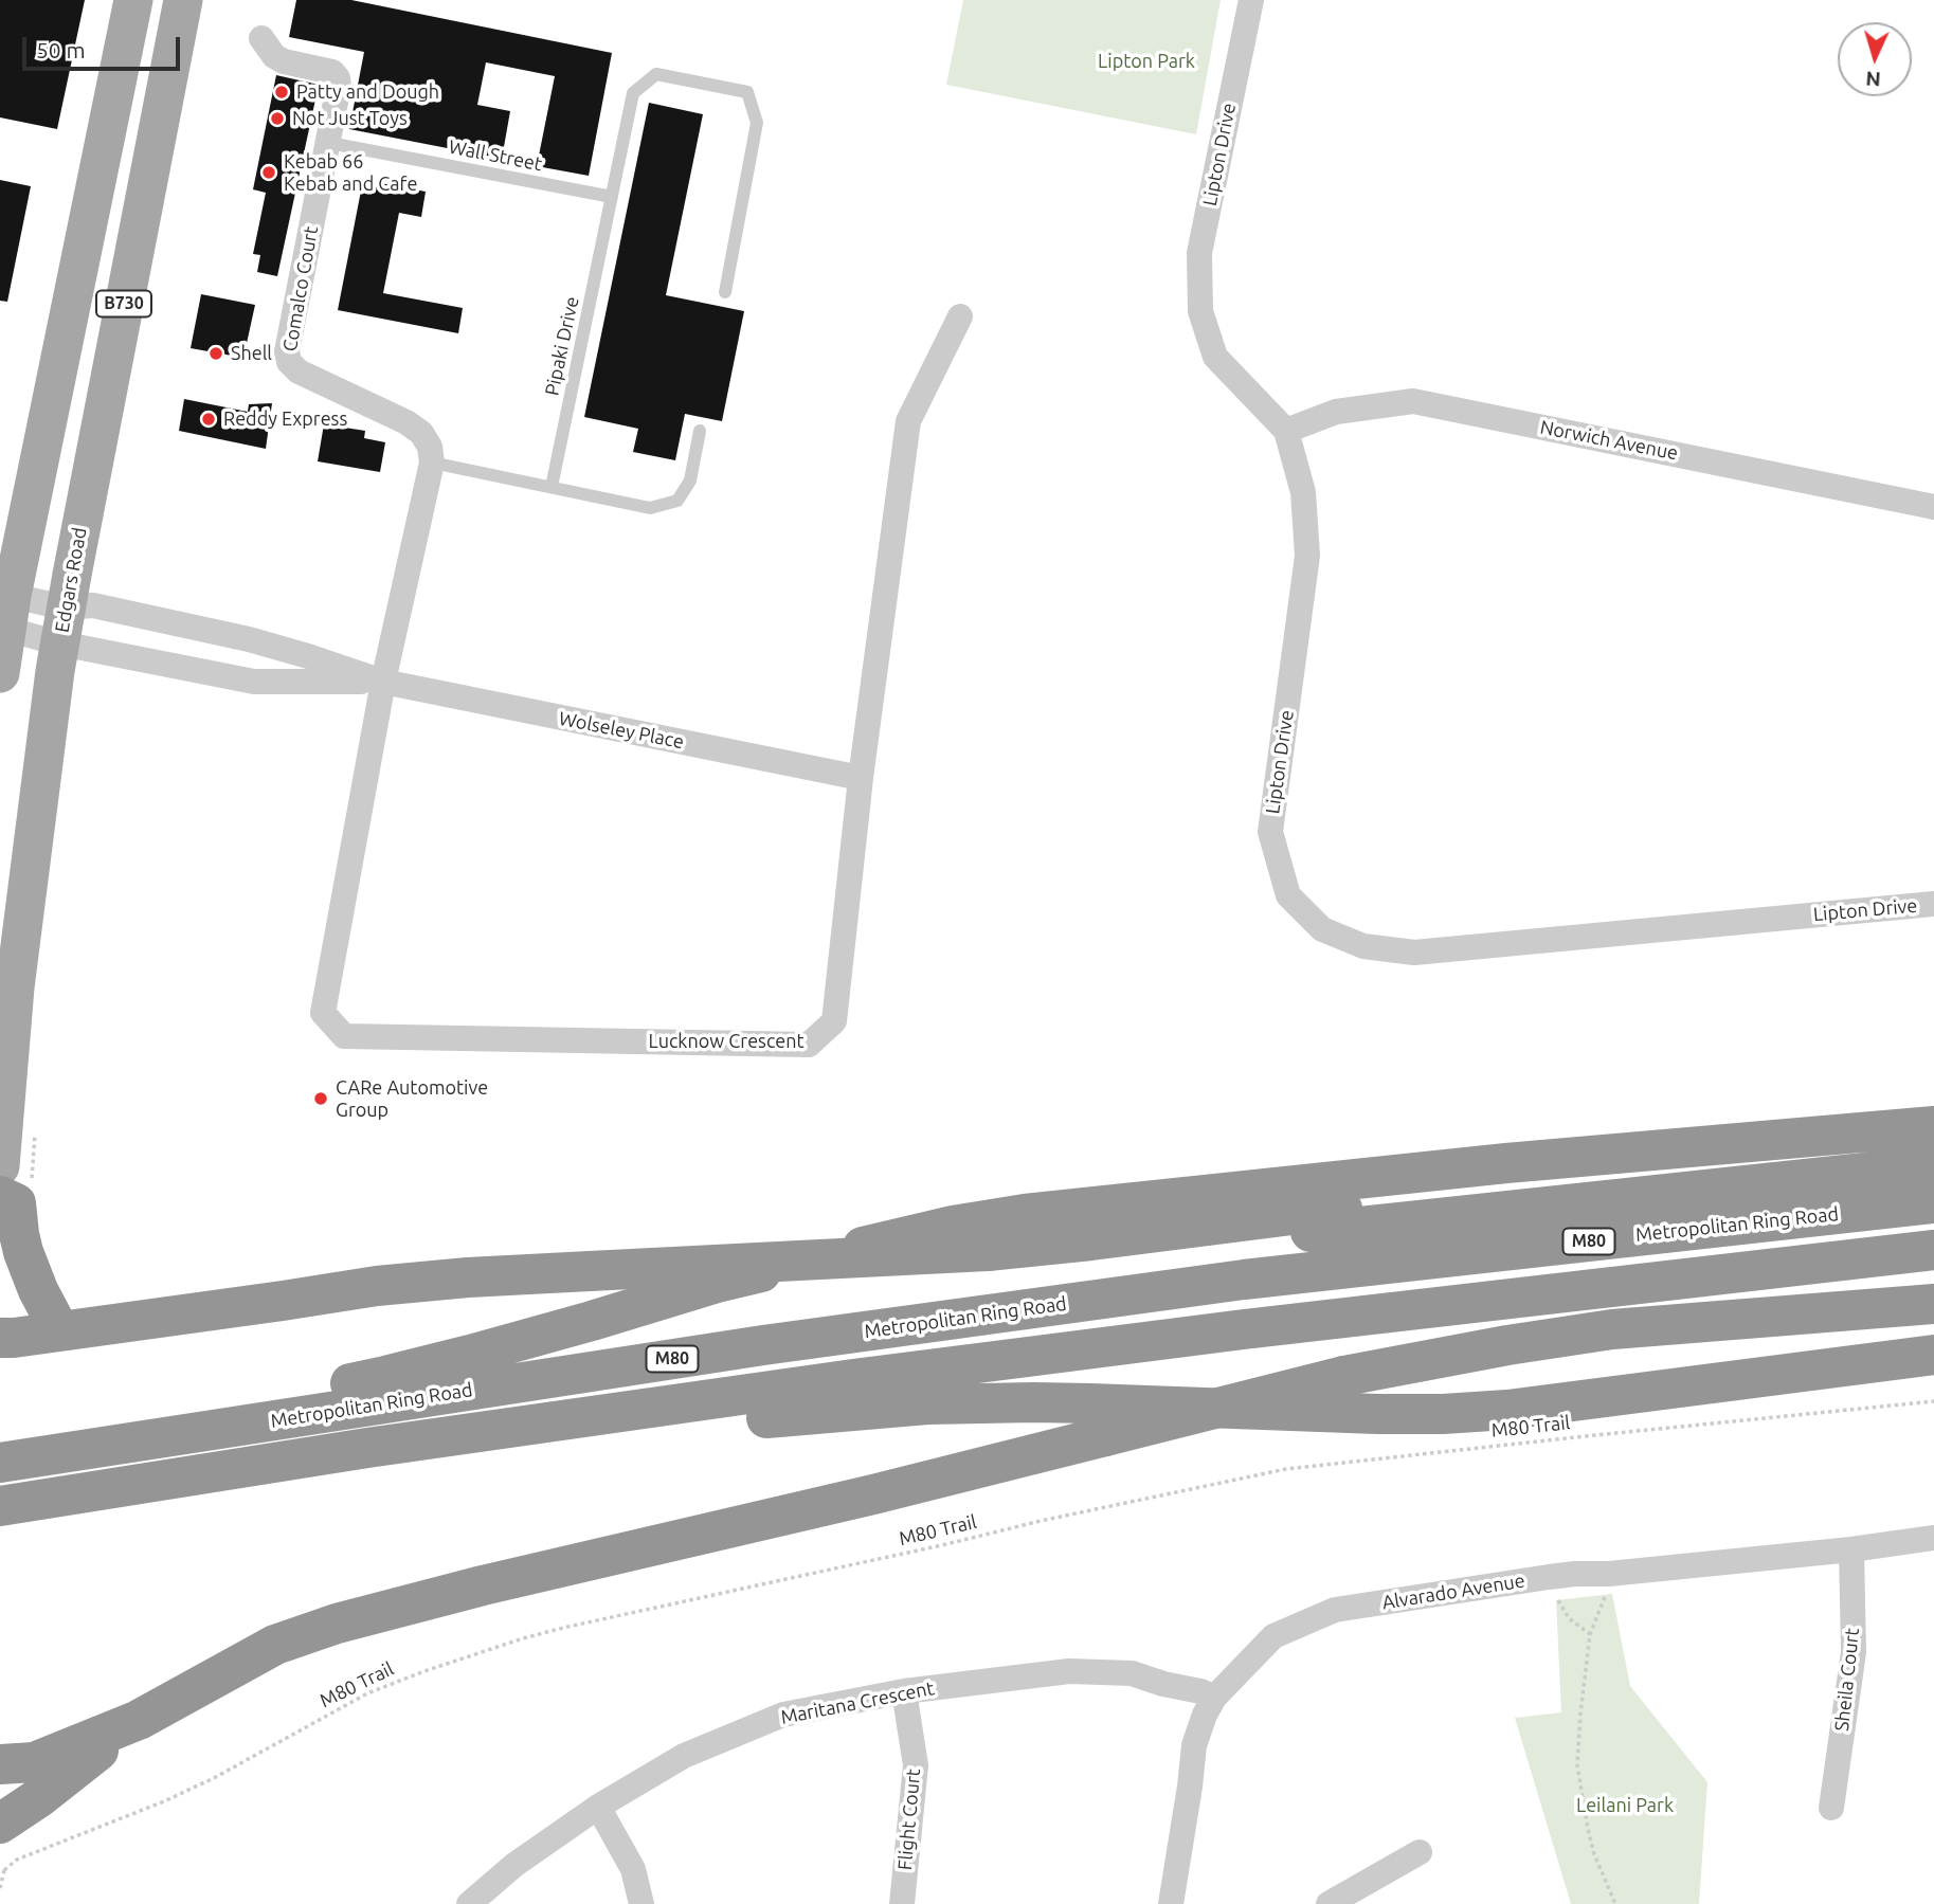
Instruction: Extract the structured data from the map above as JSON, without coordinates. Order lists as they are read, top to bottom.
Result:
{
  "streets": {
    "highway": ["Metropolitan Ring Road", "M80"],
    "main road": ["B730", "Edgars Road"],
    "street": [
      "Lipton Drive",
      "Comalco Court",
      "Norwich Avenue",
      "Wolseley Place",
      "Lucknow Crescent",
      "Alvarado Avenue",
      "Sheila Court",
      "Maritana Crescent",
      "Flight Court"
    ],
    "lane": ["Wall Street", "Pipaki Drive"],
    "path": ["M80 Trail"]
  },
  "crossings": [
    ["Lipton Drive", "Norwich Avenue"],
    ["Wall Street", "Comalco Court"],
    ["Wall Street", "Pipaki Drive"],
    ["B730", "Wolseley Place"],
    ["Edgars Road", "Wolseley Place"],
    ["Wolseley Place", "Lucknow Crescent"],
    ["Alvarado Avenue", "Sheila Court"],
    ["Alvarado Avenue", "Maritana Crescent"],
    ["Maritana Crescent", "Flight Court"]
  ],
  "parks": ["Lipton Park", "Leilani Park"],
  "places": [
    "Patty and Dough",
    "Not Just Toys",
    "Kebab 66 Kebab and Cafe",
    "Shell",
    "Reddy Express",
    "CARe Automotive Group"
  ],
  "scale_bar": "50 m",
  "north": "bottom"
}
